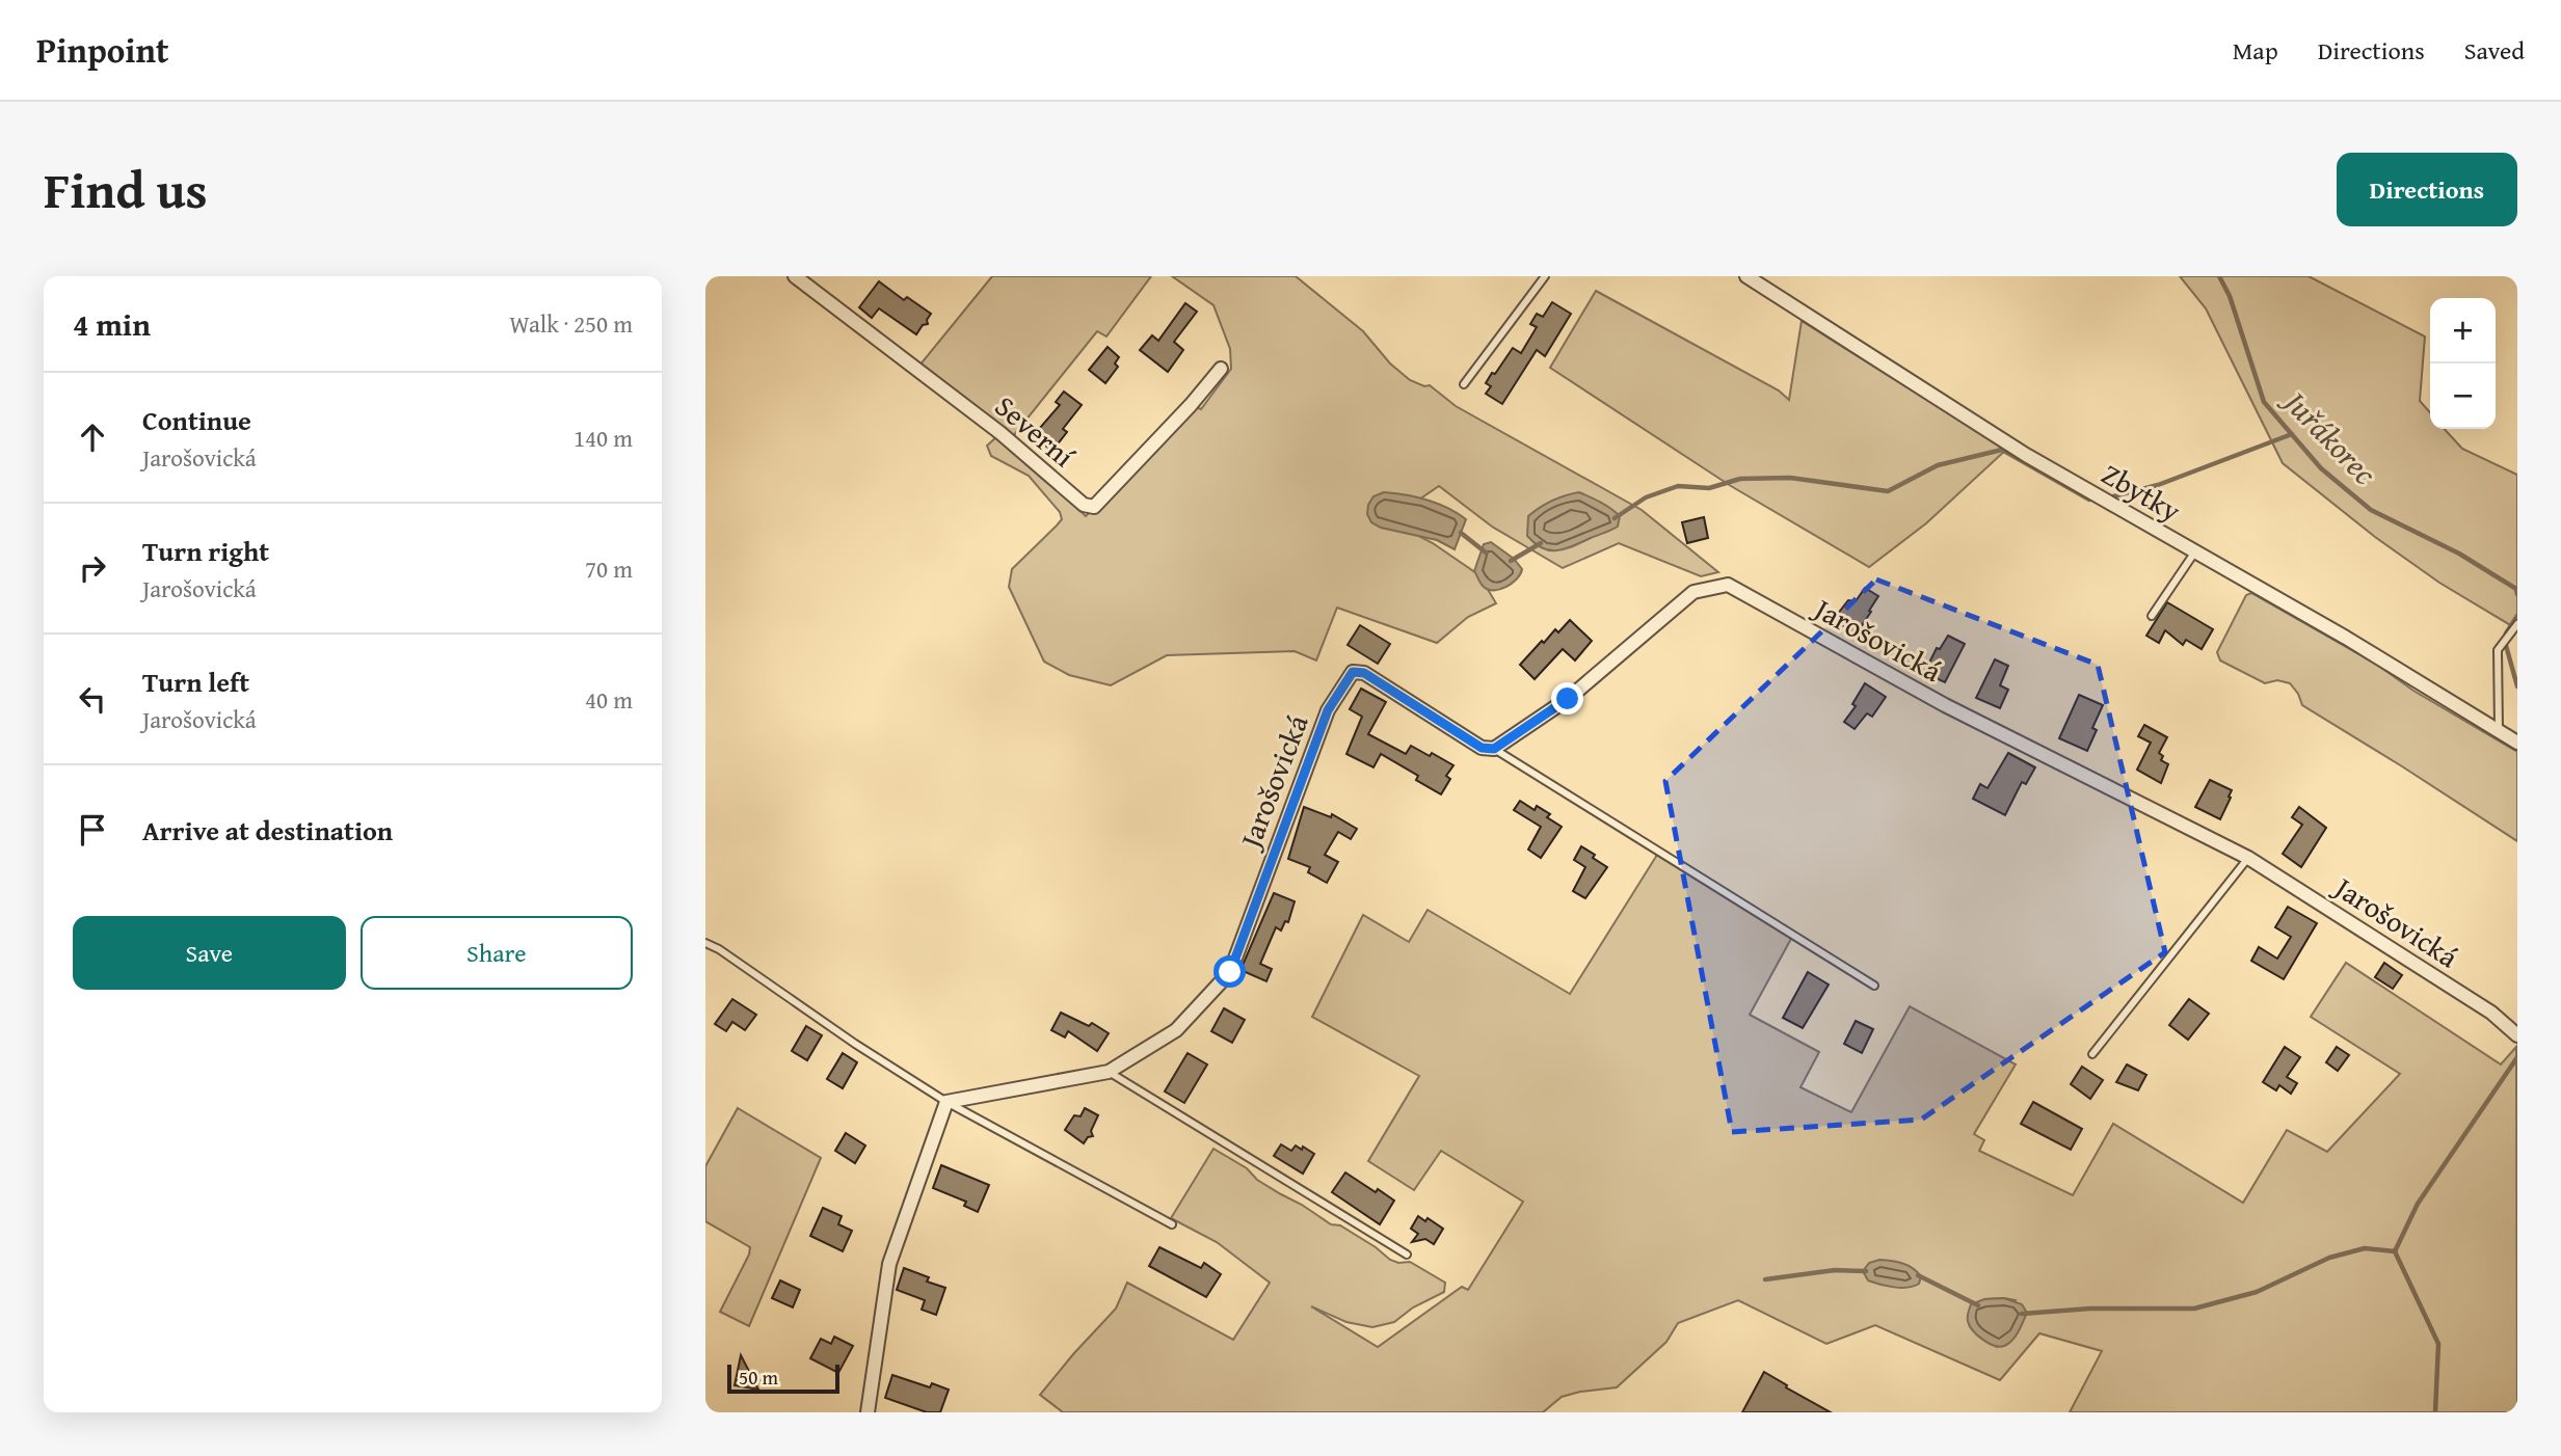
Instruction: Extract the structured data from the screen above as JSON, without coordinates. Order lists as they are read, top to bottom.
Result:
{
  "streets": {
    "street": ["Severní", "Zbytky", "Jarošovická"]
  },
  "water": ["Juřákorec"],
  "scale_bar": "50 m",
  "page": {
    "header": "Pinpoint",
    "nav": ["Map", "Directions", "Saved"],
    "title": "Find us",
    "buttons": [
      "Directions",
      ["Save", "Share"]
    ],
    "heading": ["4 min", "Walk · 250 m"],
    "map_buttons": ["+", "−"],
    "list": [
      ["Continue", "Jarošovická", "140 m"],
      ["Turn right", "Jarošovická", "70 m"],
      ["Turn left", "Jarošovická", "40 m"],
      "Arrive at destination"
    ],
    "scale": "50 m"
  }
}
